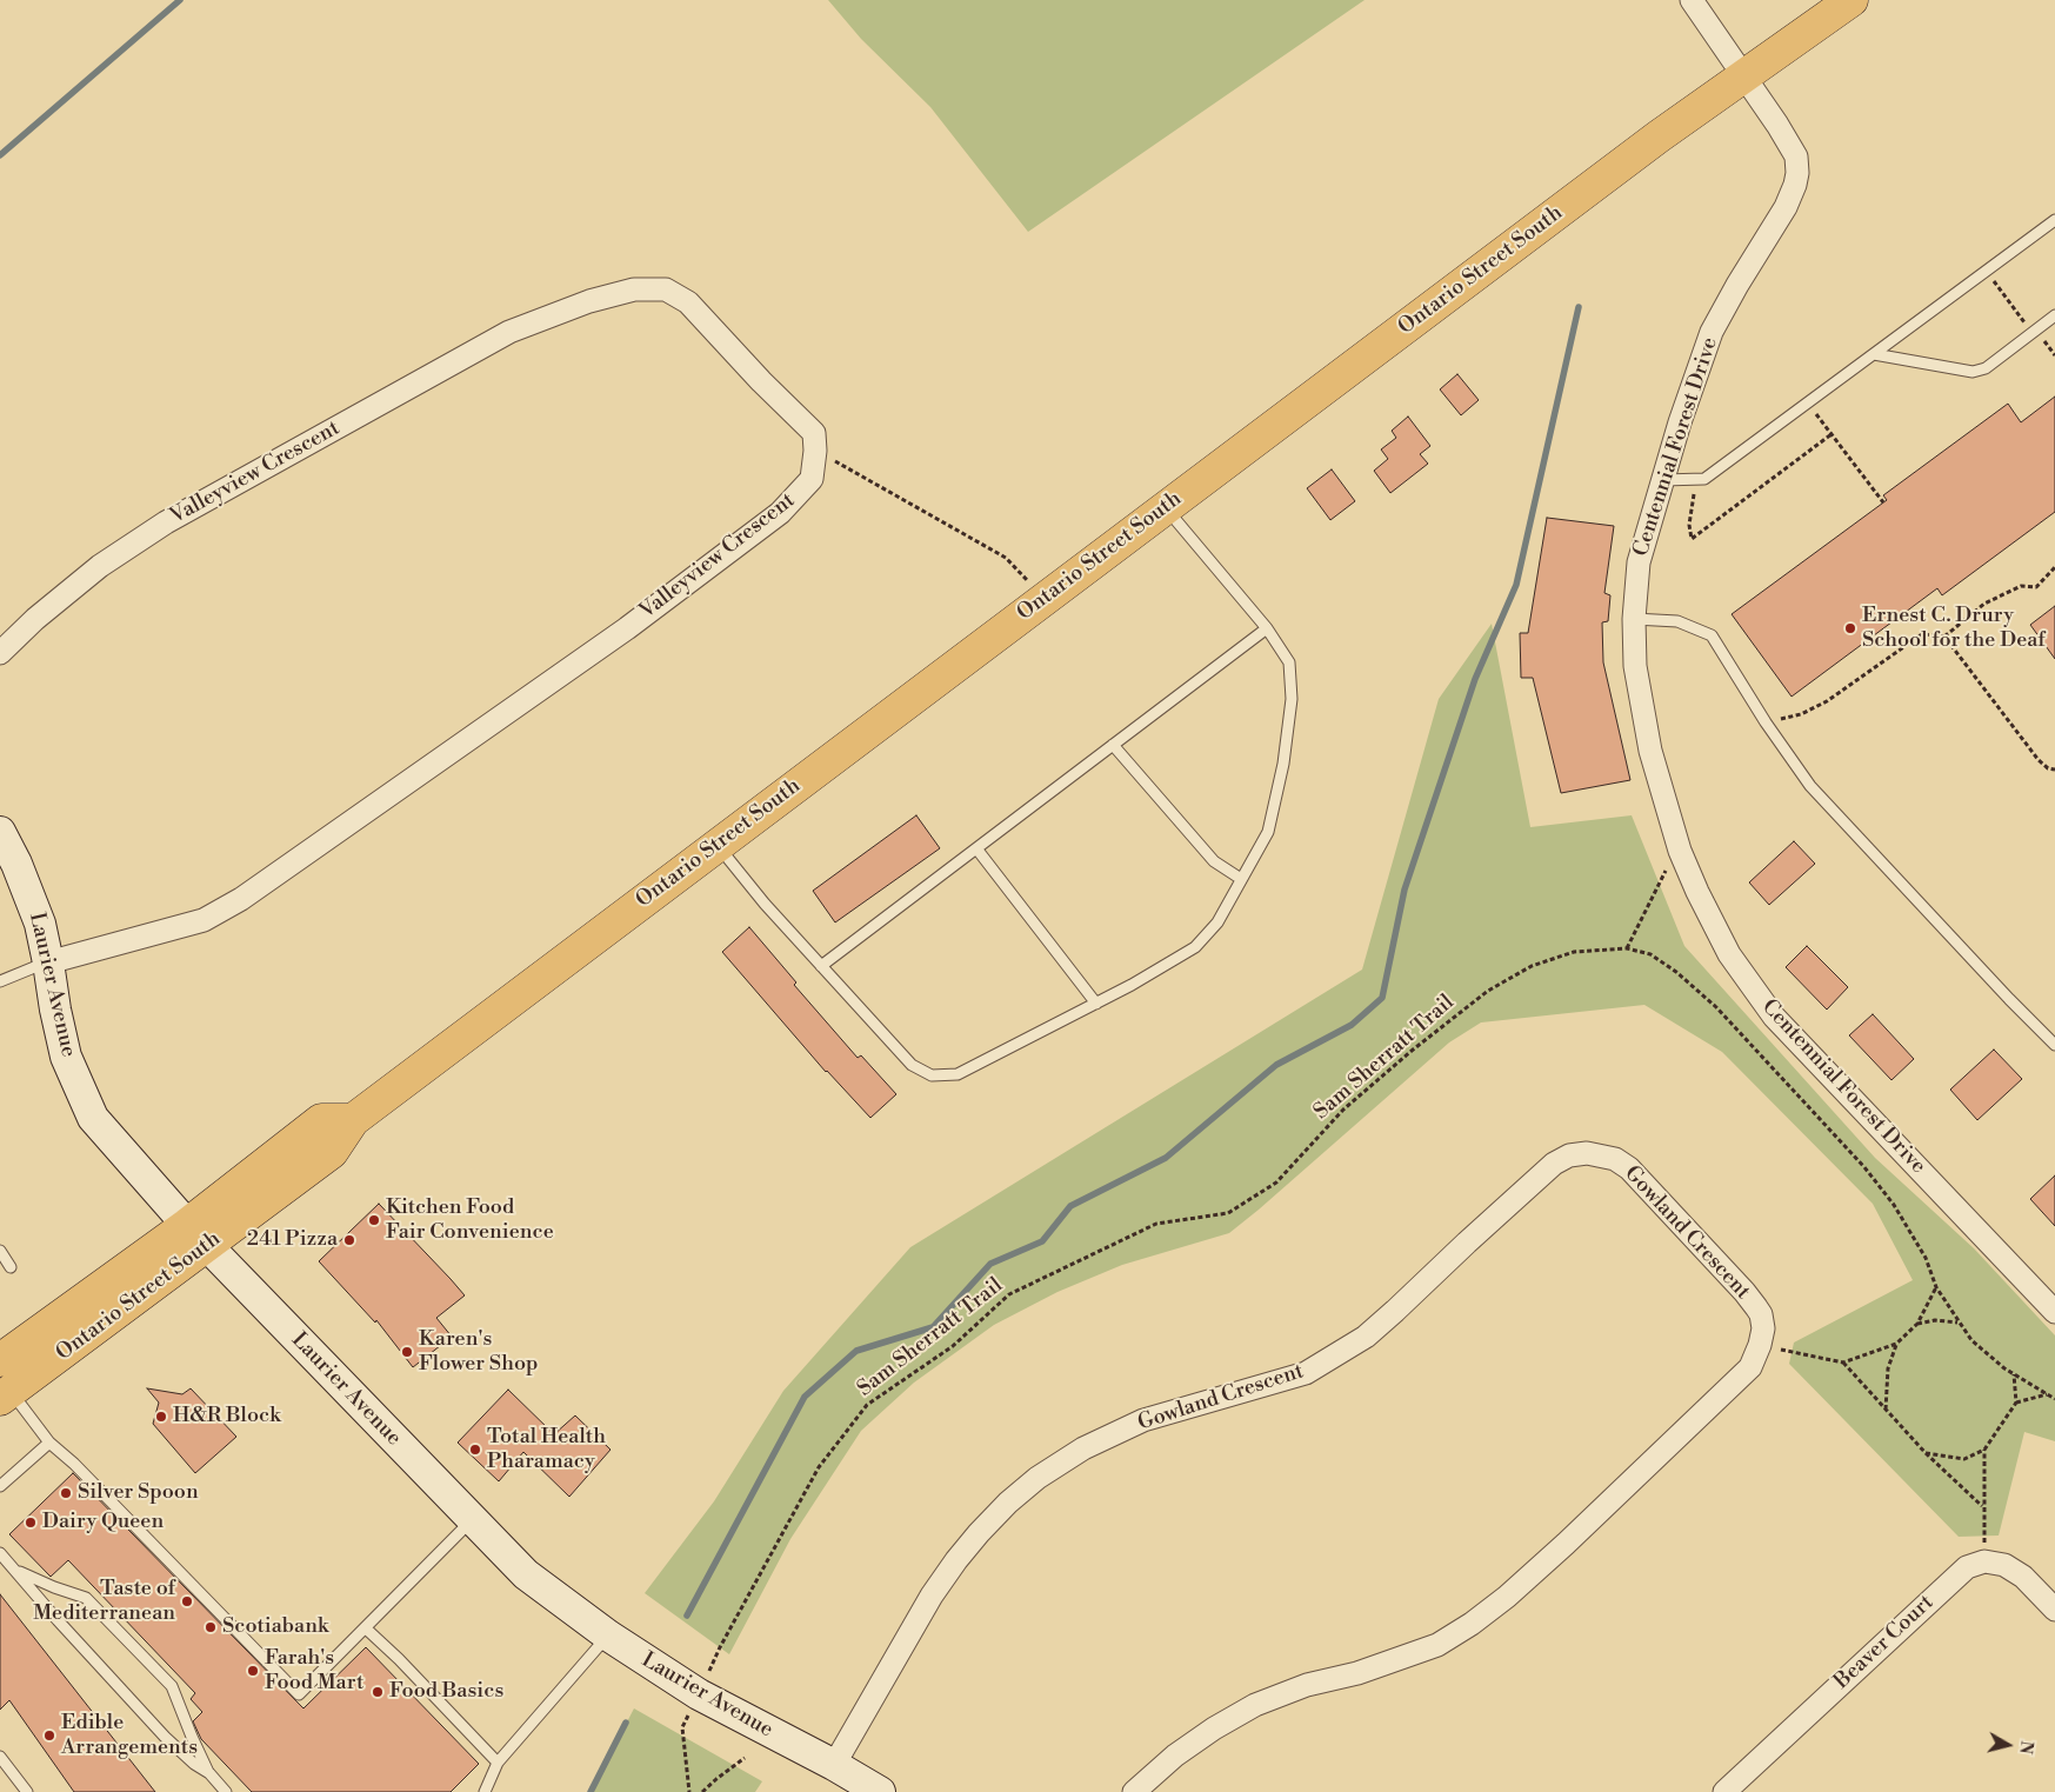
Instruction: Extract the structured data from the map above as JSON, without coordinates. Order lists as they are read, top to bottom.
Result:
{
  "streets": {
    "main road": ["Ontario Street South"],
    "street": [
      "Centennial Forest Drive",
      "Valleyview Crescent",
      "Laurier Avenue",
      "Gowland Crescent",
      "Beaver Court"
    ],
    "path": ["Sam Sherratt Trail"]
  },
  "crossings": [
    ["Ontario Street South", "Centennial Forest Drive"],
    ["Ontario Street South", "Laurier Avenue"],
    ["Valleyview Crescent", "Laurier Avenue"],
    ["Laurier Avenue", "Sam Sherratt Trail"],
    ["Laurier Avenue", "Gowland Crescent"]
  ],
  "places": [
    "Ernest C. Drury School for the Deaf",
    "Kitchen Food Fair Convenience",
    "241 Pizza",
    "Karen's Flower Shop",
    "H&R Block",
    "Total Health Pharamacy",
    "Silver Spoon",
    "Dairy Queen",
    "Taste of Mediterranean",
    "Scotiabank",
    "Farah's Food Mart",
    "Food Basics",
    "Edible Arrangements"
  ],
  "north": "right"
}
